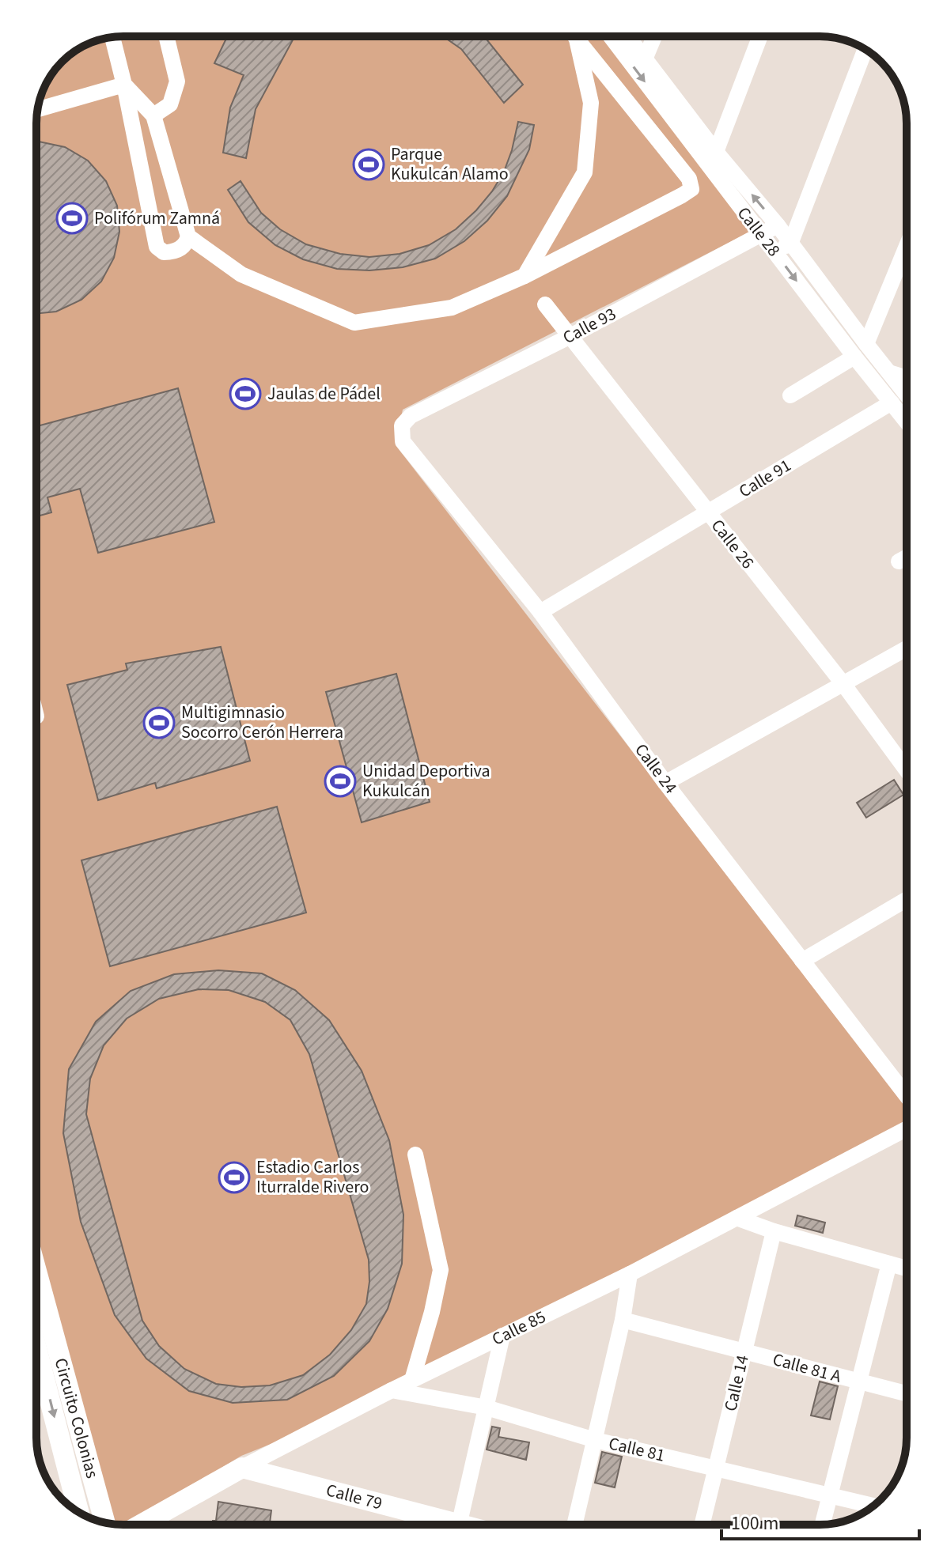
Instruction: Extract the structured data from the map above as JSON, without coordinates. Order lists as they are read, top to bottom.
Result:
{
  "streets": {
    "main road": ["Calle 85", "Circuito Colonias", "Calle 79"],
    "street": [
      "Calle 28",
      "Calle 93",
      "Calle 91",
      "Calle 26",
      "Calle 24",
      "Calle 81 A",
      "Calle 14",
      "Calle 81"
    ]
  },
  "crossings": [
    ["Calle 28", "Calle 93"],
    ["Calle 28", "Calle 91"],
    ["Calle 93", "Calle 26"],
    ["Calle 93", "Calle 24"],
    ["Calle 91", "Calle 26"],
    ["Calle 91", "Calle 24"],
    ["Calle 85", "Calle 81"],
    ["Calle 85", "Calle 79"],
    ["Calle 81 A", "Calle 14"],
    ["Calle 14", "Calle 81"]
  ],
  "places": {
    "sports": [
      "Parque Kukulcán Alamo",
      "Polifórum Zamná",
      "Jaulas de Pádel",
      "Multigimnasio Socorro Cerón Herrera",
      "Unidad Deportiva Kukulcán",
      "Estadio Carlos Iturralde Rivero"
    ]
  },
  "scale_bar": "100 m"
}
